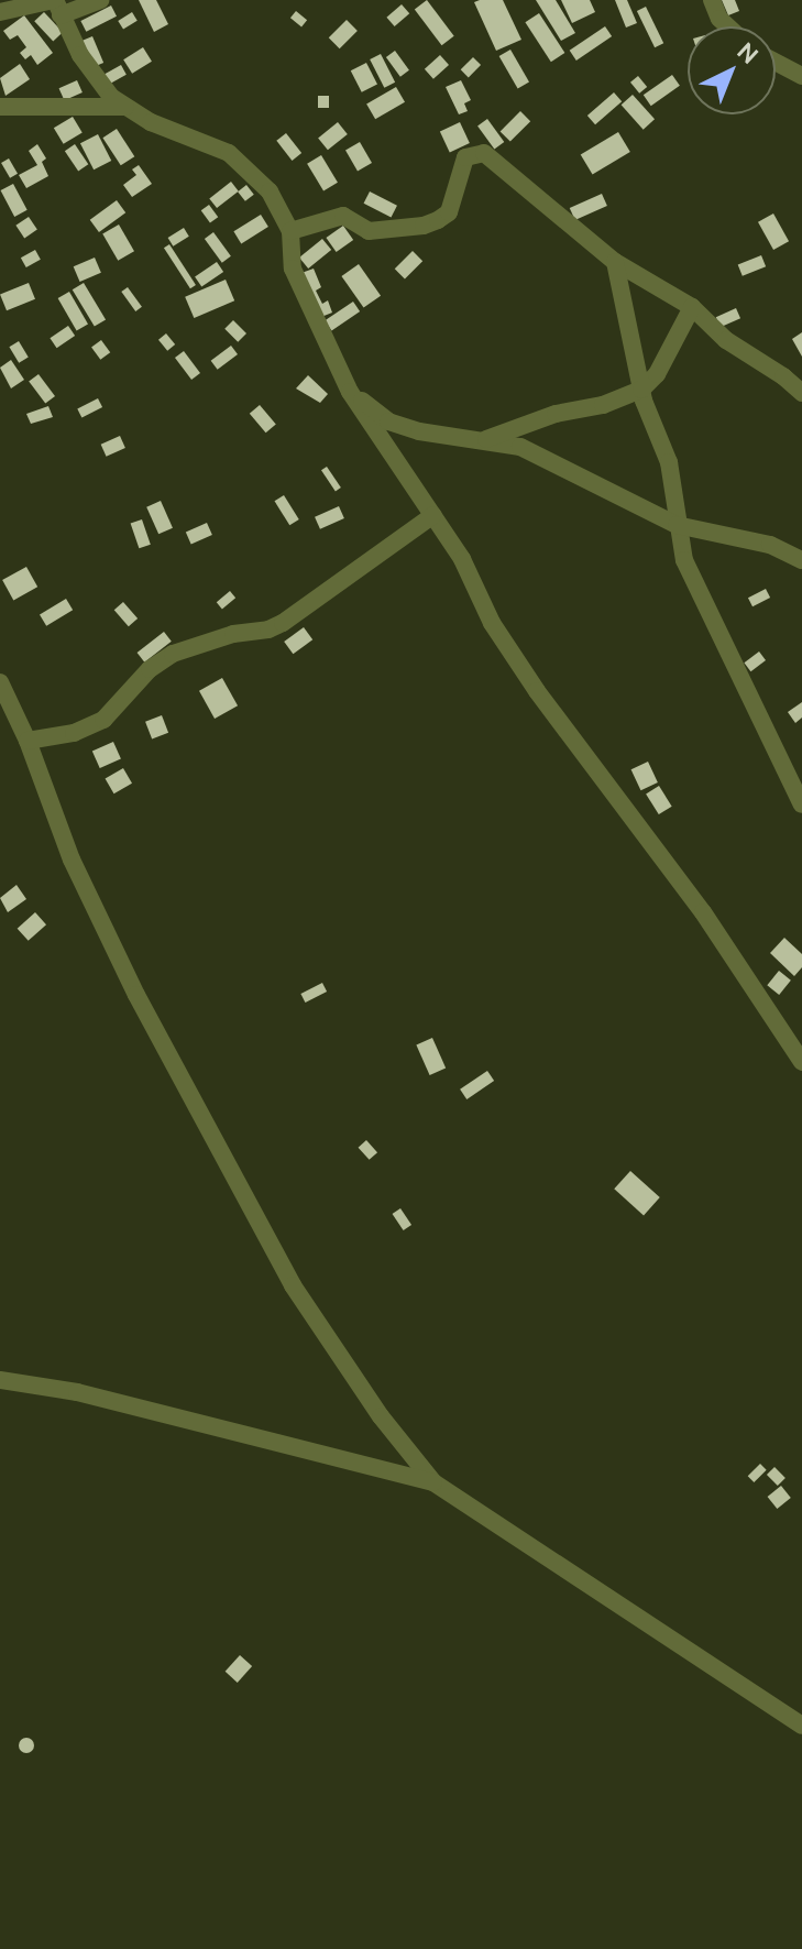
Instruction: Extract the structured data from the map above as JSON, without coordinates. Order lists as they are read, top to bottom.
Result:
{
  "north": "top right"
}
